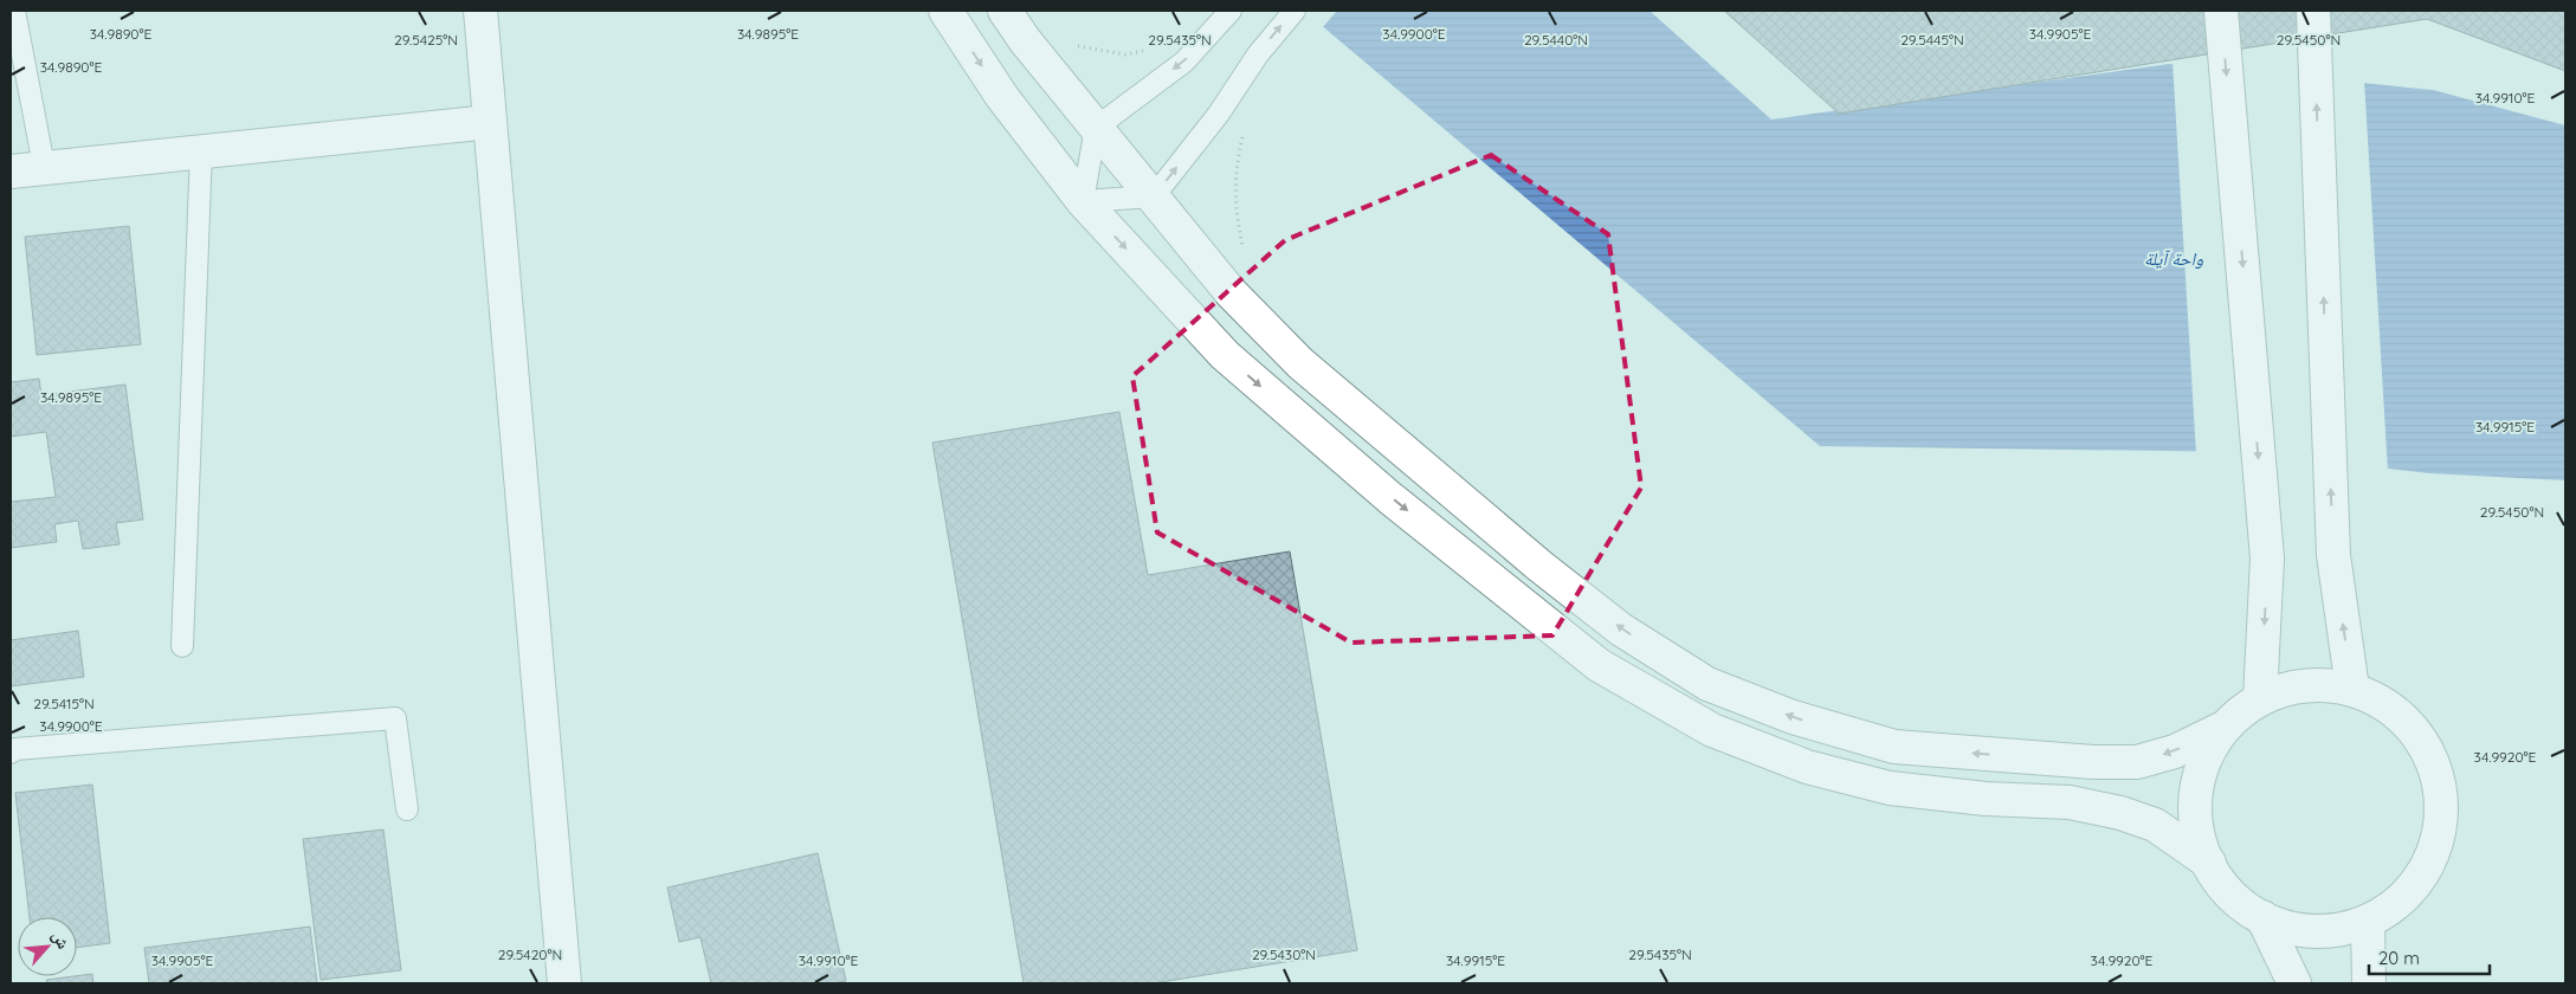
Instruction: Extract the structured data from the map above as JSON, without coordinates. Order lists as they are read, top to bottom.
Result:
{
  "water": ["واحة آيلة"],
  "scale_bar": "20 m",
  "north": "top right",
  "coordinates": [
    "34.9890°E",
    "34.9895°E",
    "34.9900°E",
    "34.9905°E",
    "29.5425°N",
    "29.5435°N",
    "29.5440°N",
    "29.5445°N",
    "29.5450°N",
    "34.9910°E",
    "34.9915°E",
    "29.5415°N",
    "34.9920°E",
    "29.5420°N",
    "29.5430°N"
  ]
}
